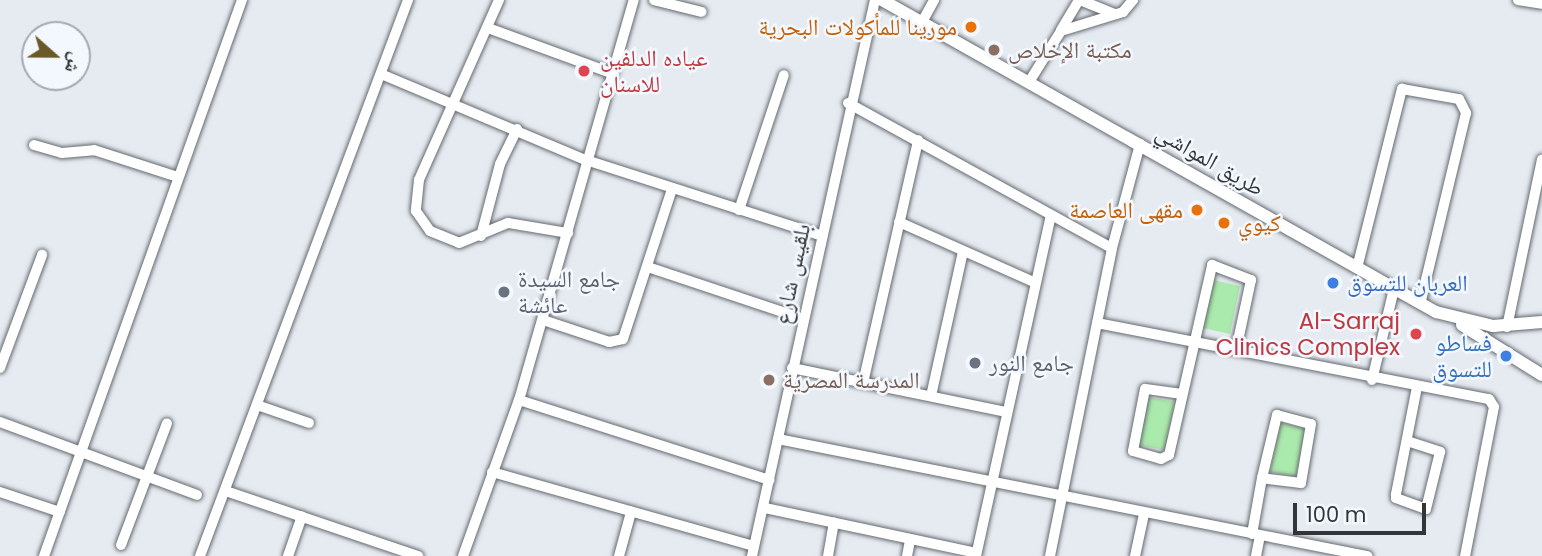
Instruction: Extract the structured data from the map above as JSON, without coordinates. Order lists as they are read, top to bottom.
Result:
{
  "streets": {
    "main road": ["طريق المواشي"],
    "street": ["بلقيس شارع"]
  },
  "places": [
    "مورينا للمأكولات البحرية",
    "مكتبة الإخلاص",
    "عياده الدلفين للاسنان",
    "مقهى العاصمة",
    "كيوي",
    "العربان للتسوق",
    "جامع السيدة عائشة",
    "Al-Sarraj Clinics Complex",
    "فساطو للتسوق",
    "جامع النور",
    "المدرسة المصرية"
  ],
  "scale_bar": "100 m",
  "north": "right"
}
